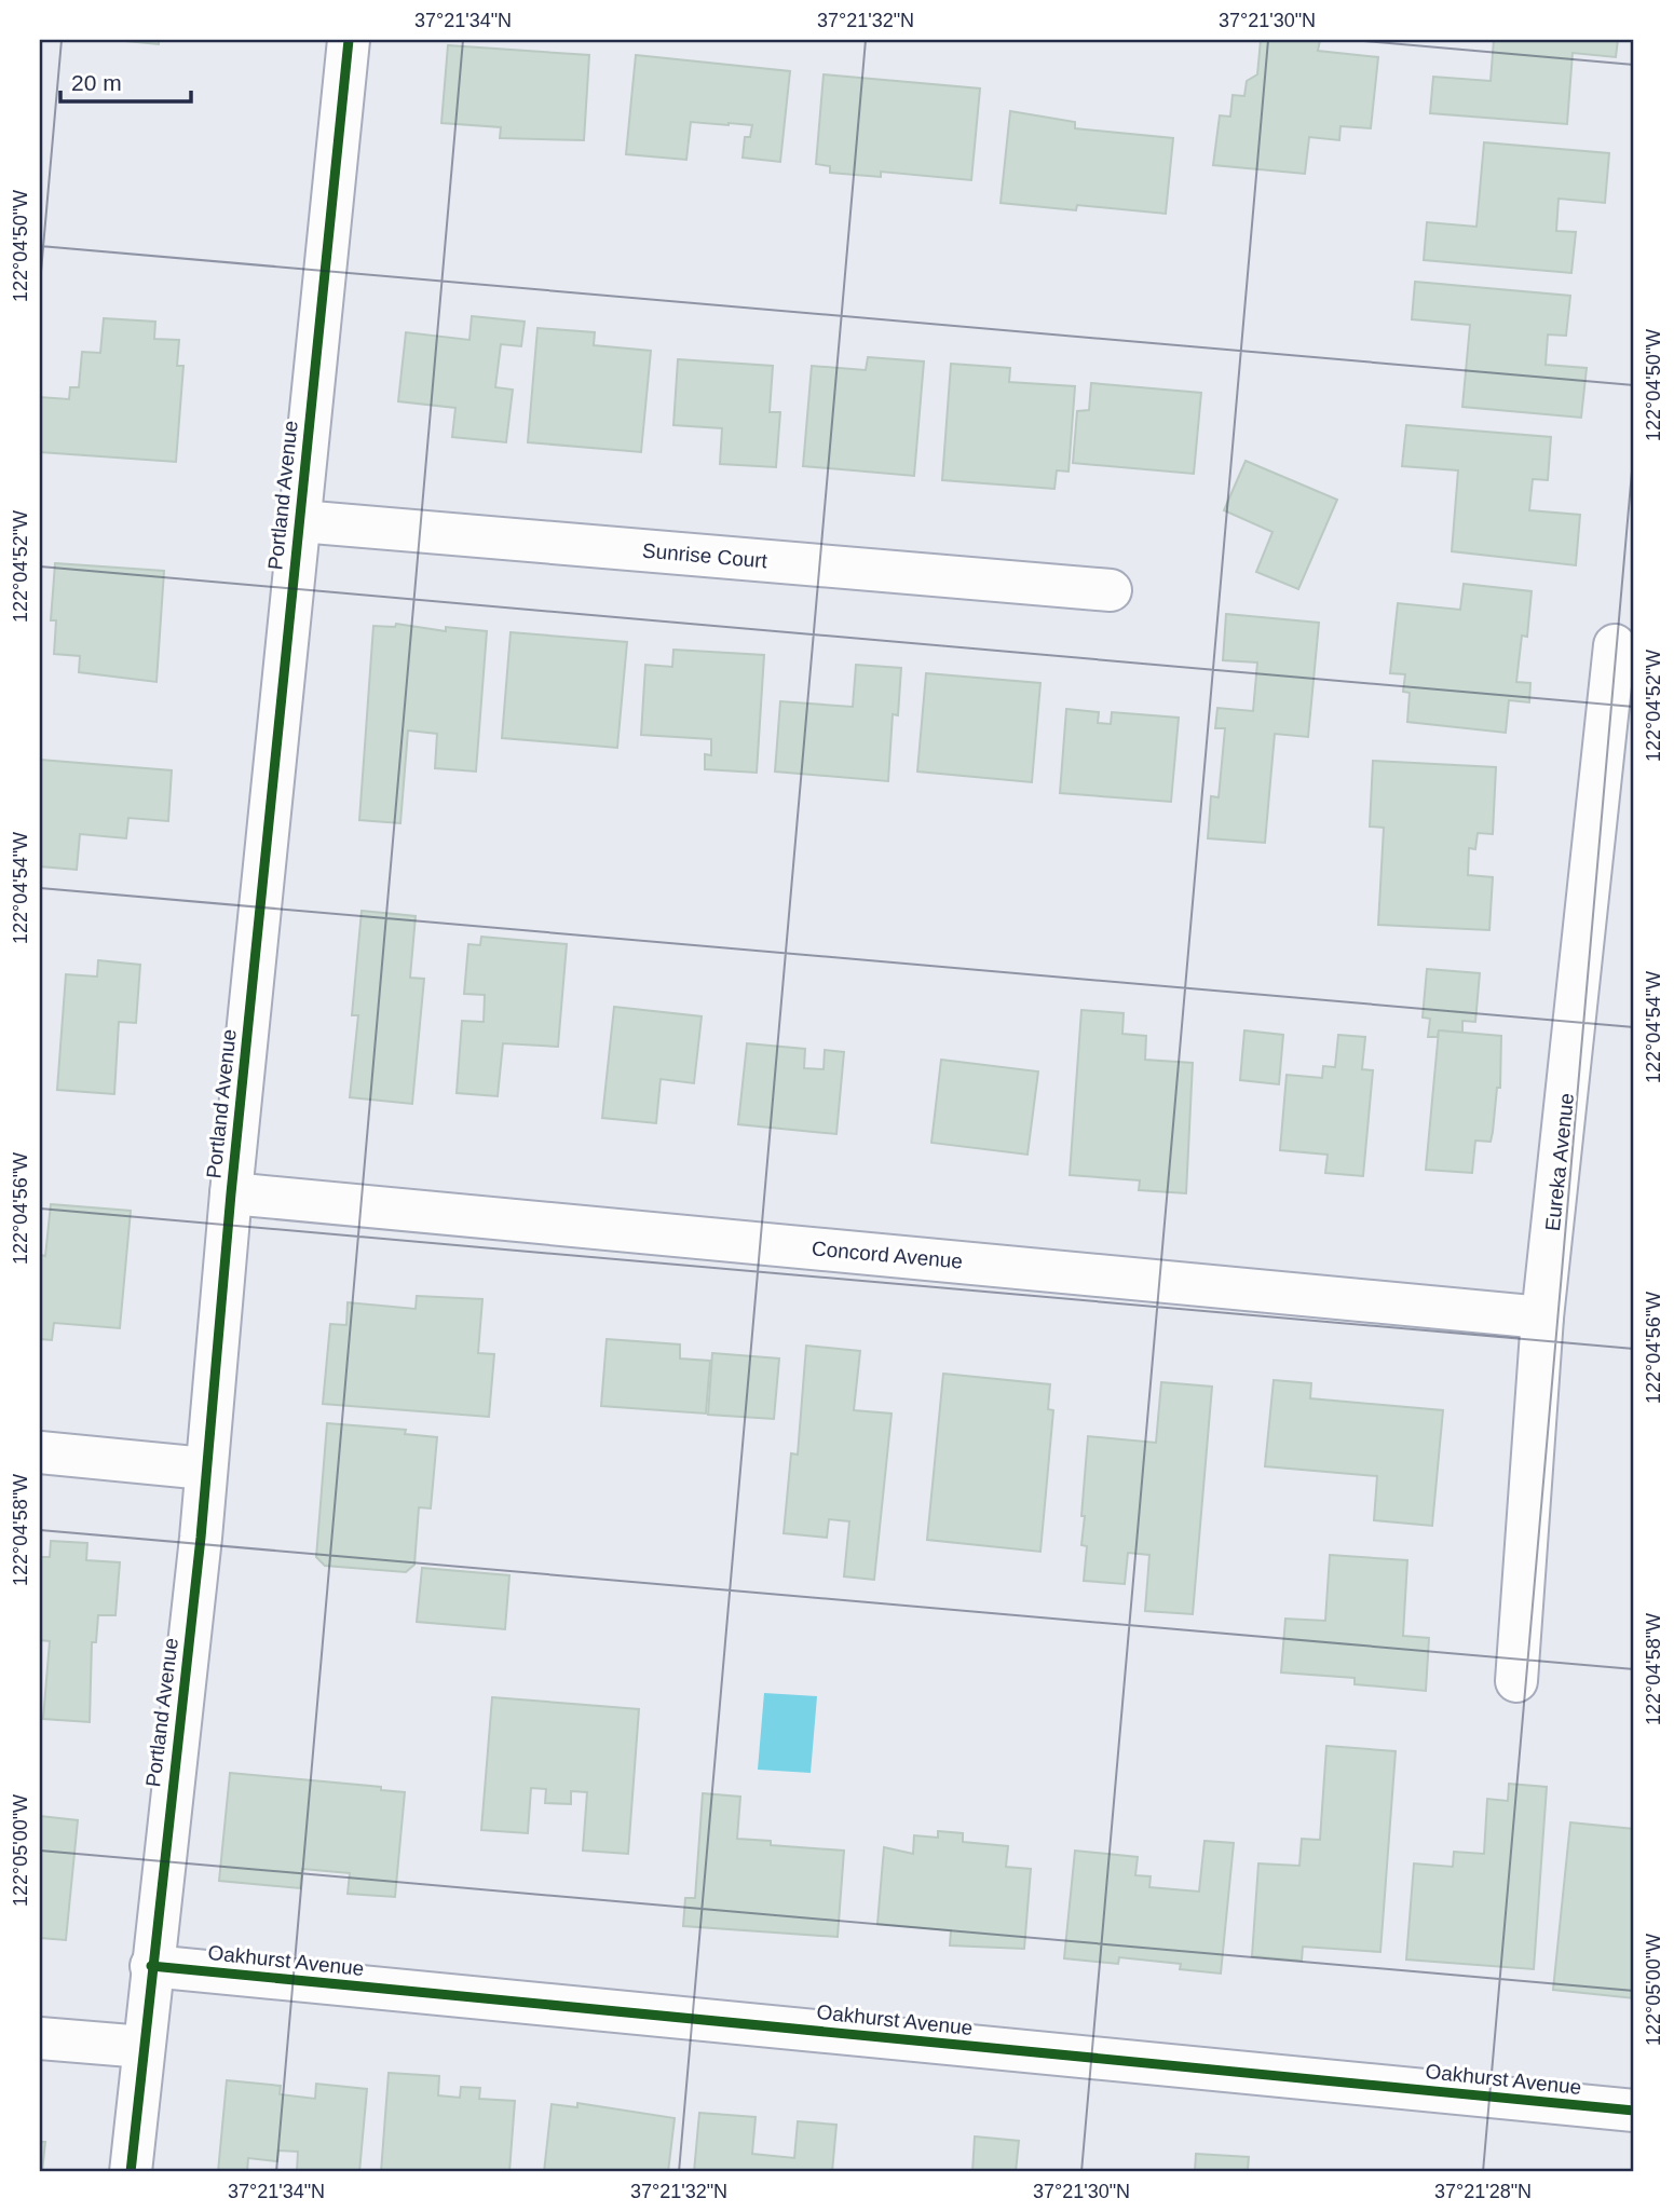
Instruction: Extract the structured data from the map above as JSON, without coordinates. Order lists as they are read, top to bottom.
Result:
{
  "streets": {
    "street": [
      "Portland Avenue",
      "Sunrise Court",
      "Eureka Avenue",
      "Concord Avenue",
      "Oakhurst Avenue"
    ]
  },
  "crossings": [
    ["Portland Avenue", "Sunrise Court"],
    ["Portland Avenue", "Concord Avenue"],
    ["Portland Avenue", "Oakhurst Avenue"],
    ["Eureka Avenue", "Concord Avenue"]
  ],
  "scale_bar": "20 m",
  "coordinates": [
    "37°21'34\"N",
    "37°21'32\"N",
    "37°21'30\"N",
    "122°04'50\"W",
    "122°04'52\"W",
    "122°04'54\"W",
    "122°04'56\"W",
    "122°04'58\"W",
    "122°05'00\"W",
    "37°21'28\"N"
  ]
}
